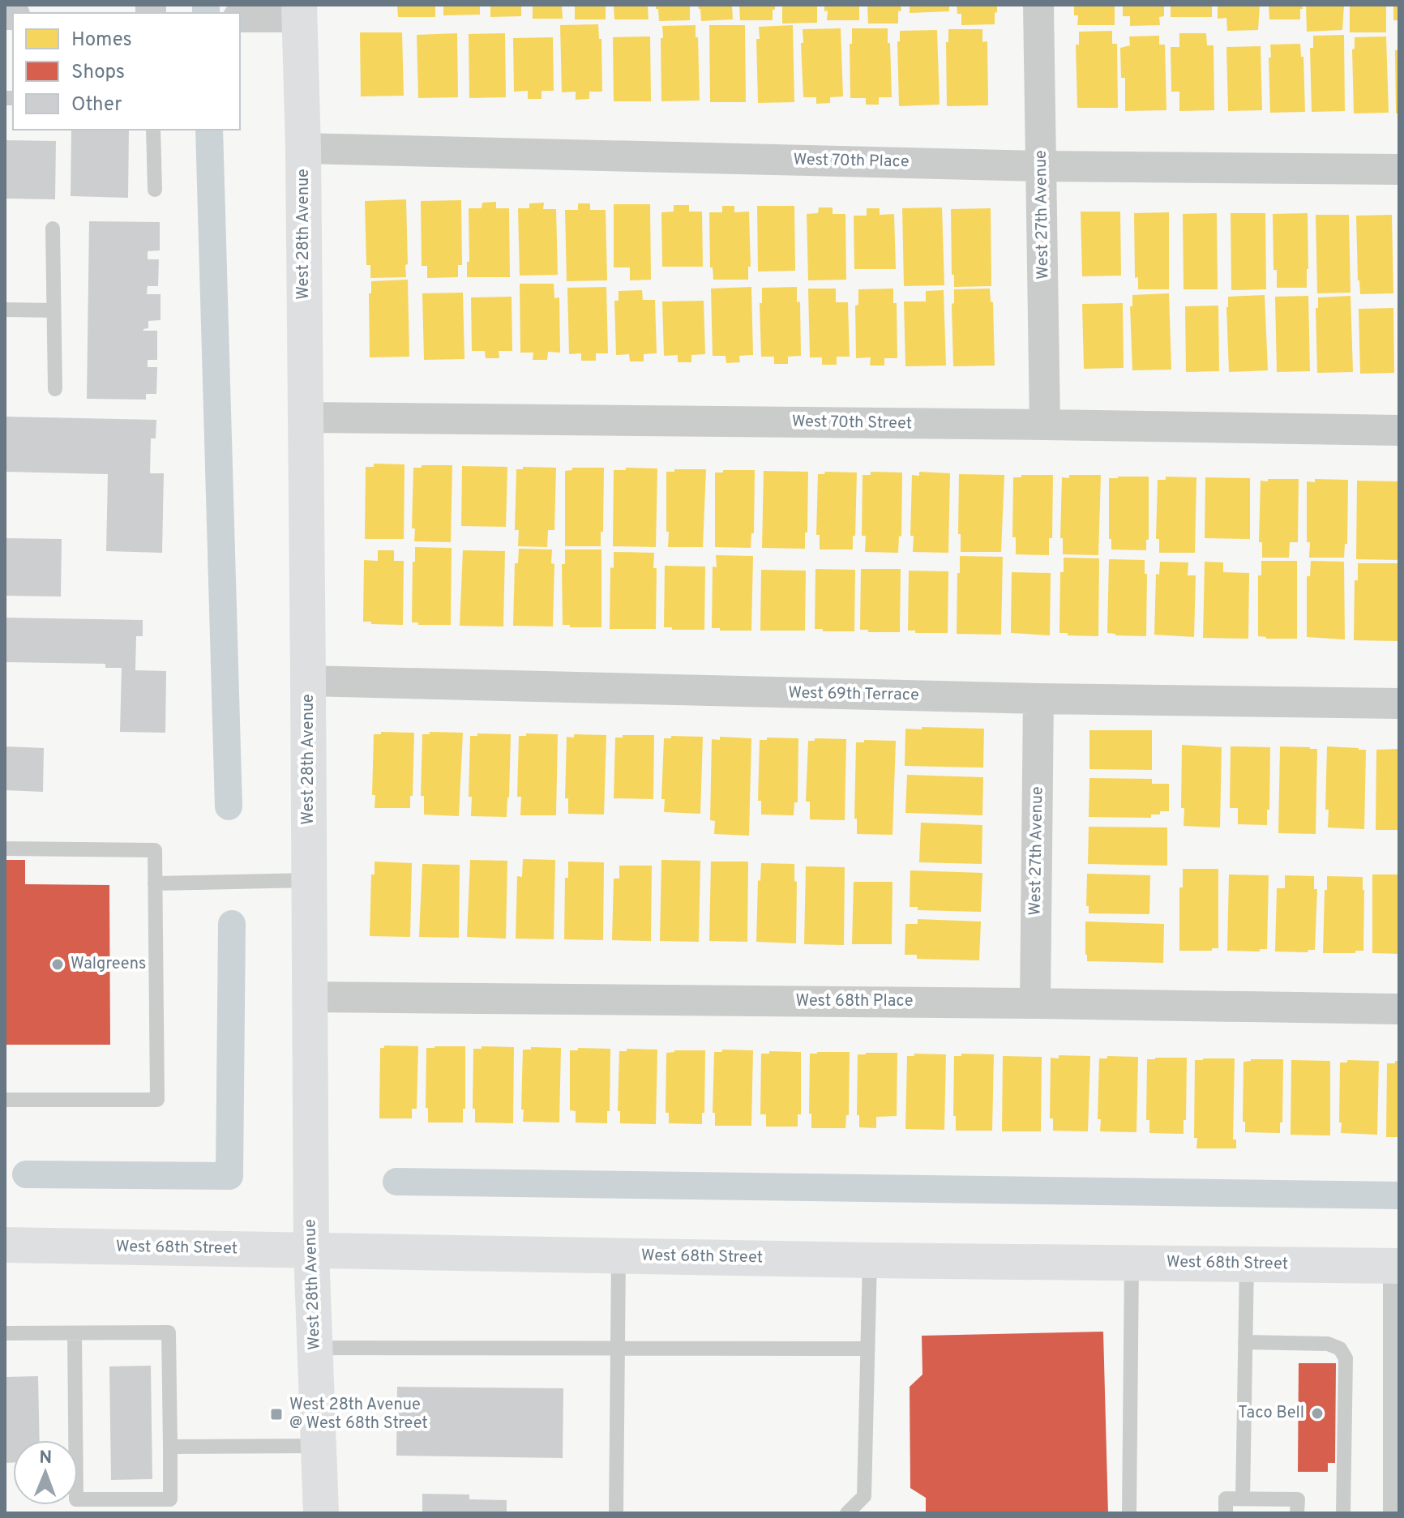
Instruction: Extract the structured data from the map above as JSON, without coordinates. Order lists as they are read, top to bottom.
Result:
{
  "streets": {
    "main road": ["West 28th Avenue", "West 68th Street"],
    "street": [
      "West 70th Place",
      "West 27th Avenue",
      "West 70th Street",
      "West 69th Terrace",
      "West 68th Place"
    ]
  },
  "crossings": [
    ["West 70th Place", "West 27th Avenue"],
    ["West 70th Place", "West 28th Avenue"],
    ["West 27th Avenue", "West 70th Street"],
    ["West 27th Avenue", "West 69th Terrace"],
    ["West 27th Avenue", "West 68th Place"],
    ["West 28th Avenue", "West 70th Street"],
    ["West 28th Avenue", "West 69th Terrace"],
    ["West 28th Avenue", "West 68th Place"],
    ["West 28th Avenue", "West 68th Street"]
  ],
  "places": {
    "other": ["Walgreens", "Taco Bell"],
    "transit": ["West 28th Avenue @ West 68th Street"]
  },
  "legend": ["Homes", "Shops", "Other"],
  "north": "top"
}
